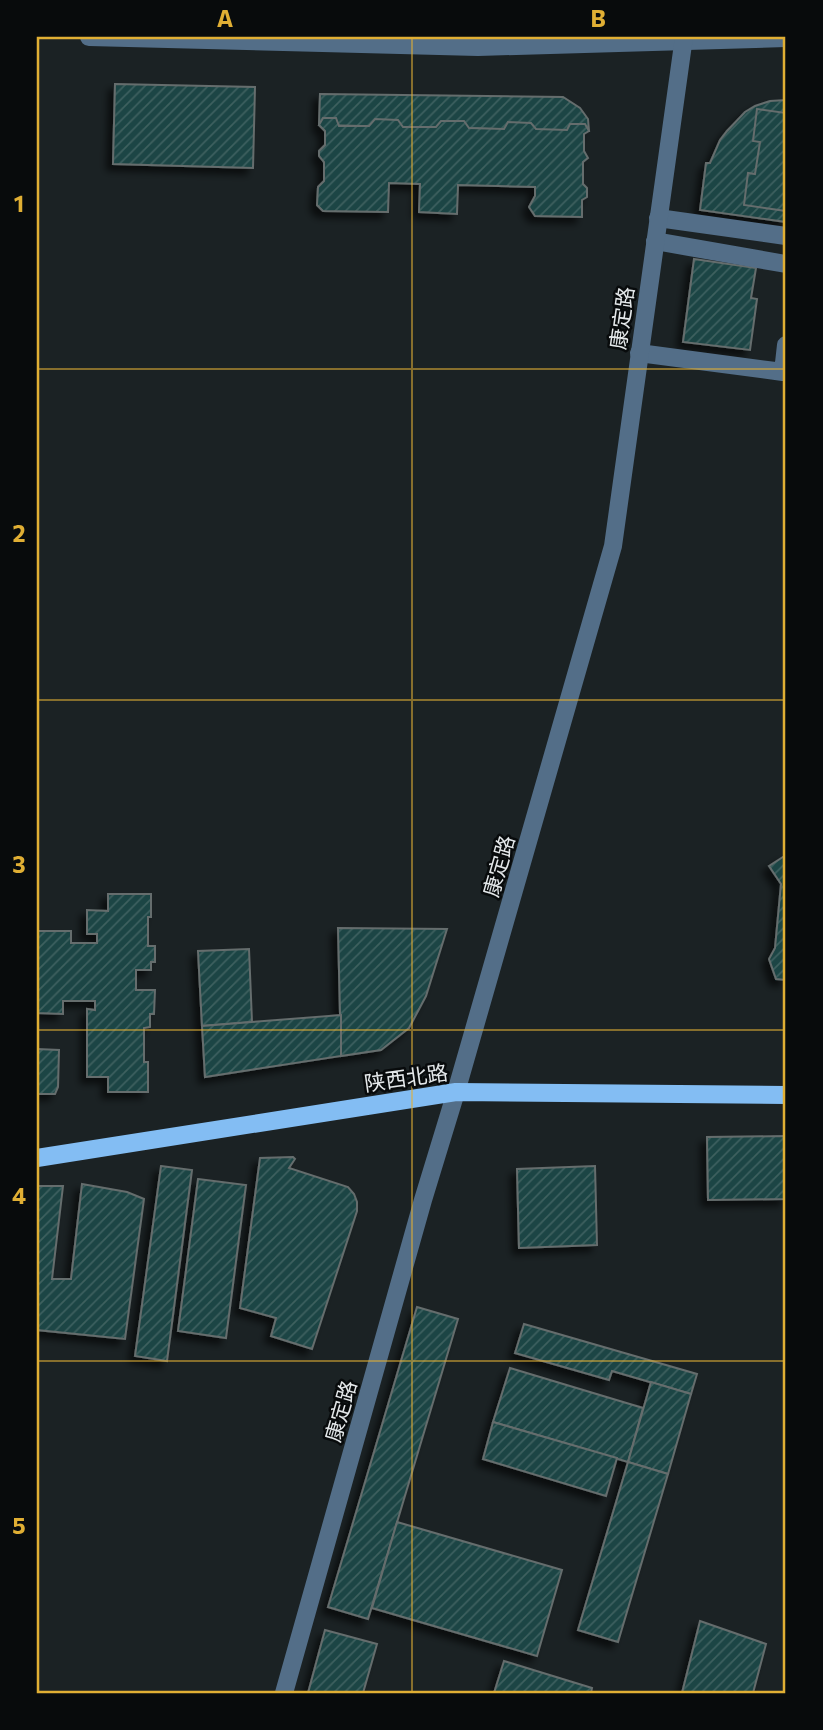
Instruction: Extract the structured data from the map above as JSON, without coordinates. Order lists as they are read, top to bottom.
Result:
{
  "streets": {
    "main road": ["陕西北路"],
    "street": ["康定路"]
  },
  "crossings": [
    ["康定路", "陕西北路"]
  ],
  "grid": {
    "columns": ["A", "B"],
    "rows": [
      "1",
      "2",
      "3",
      "4",
      "5"
    ]
  }
}
